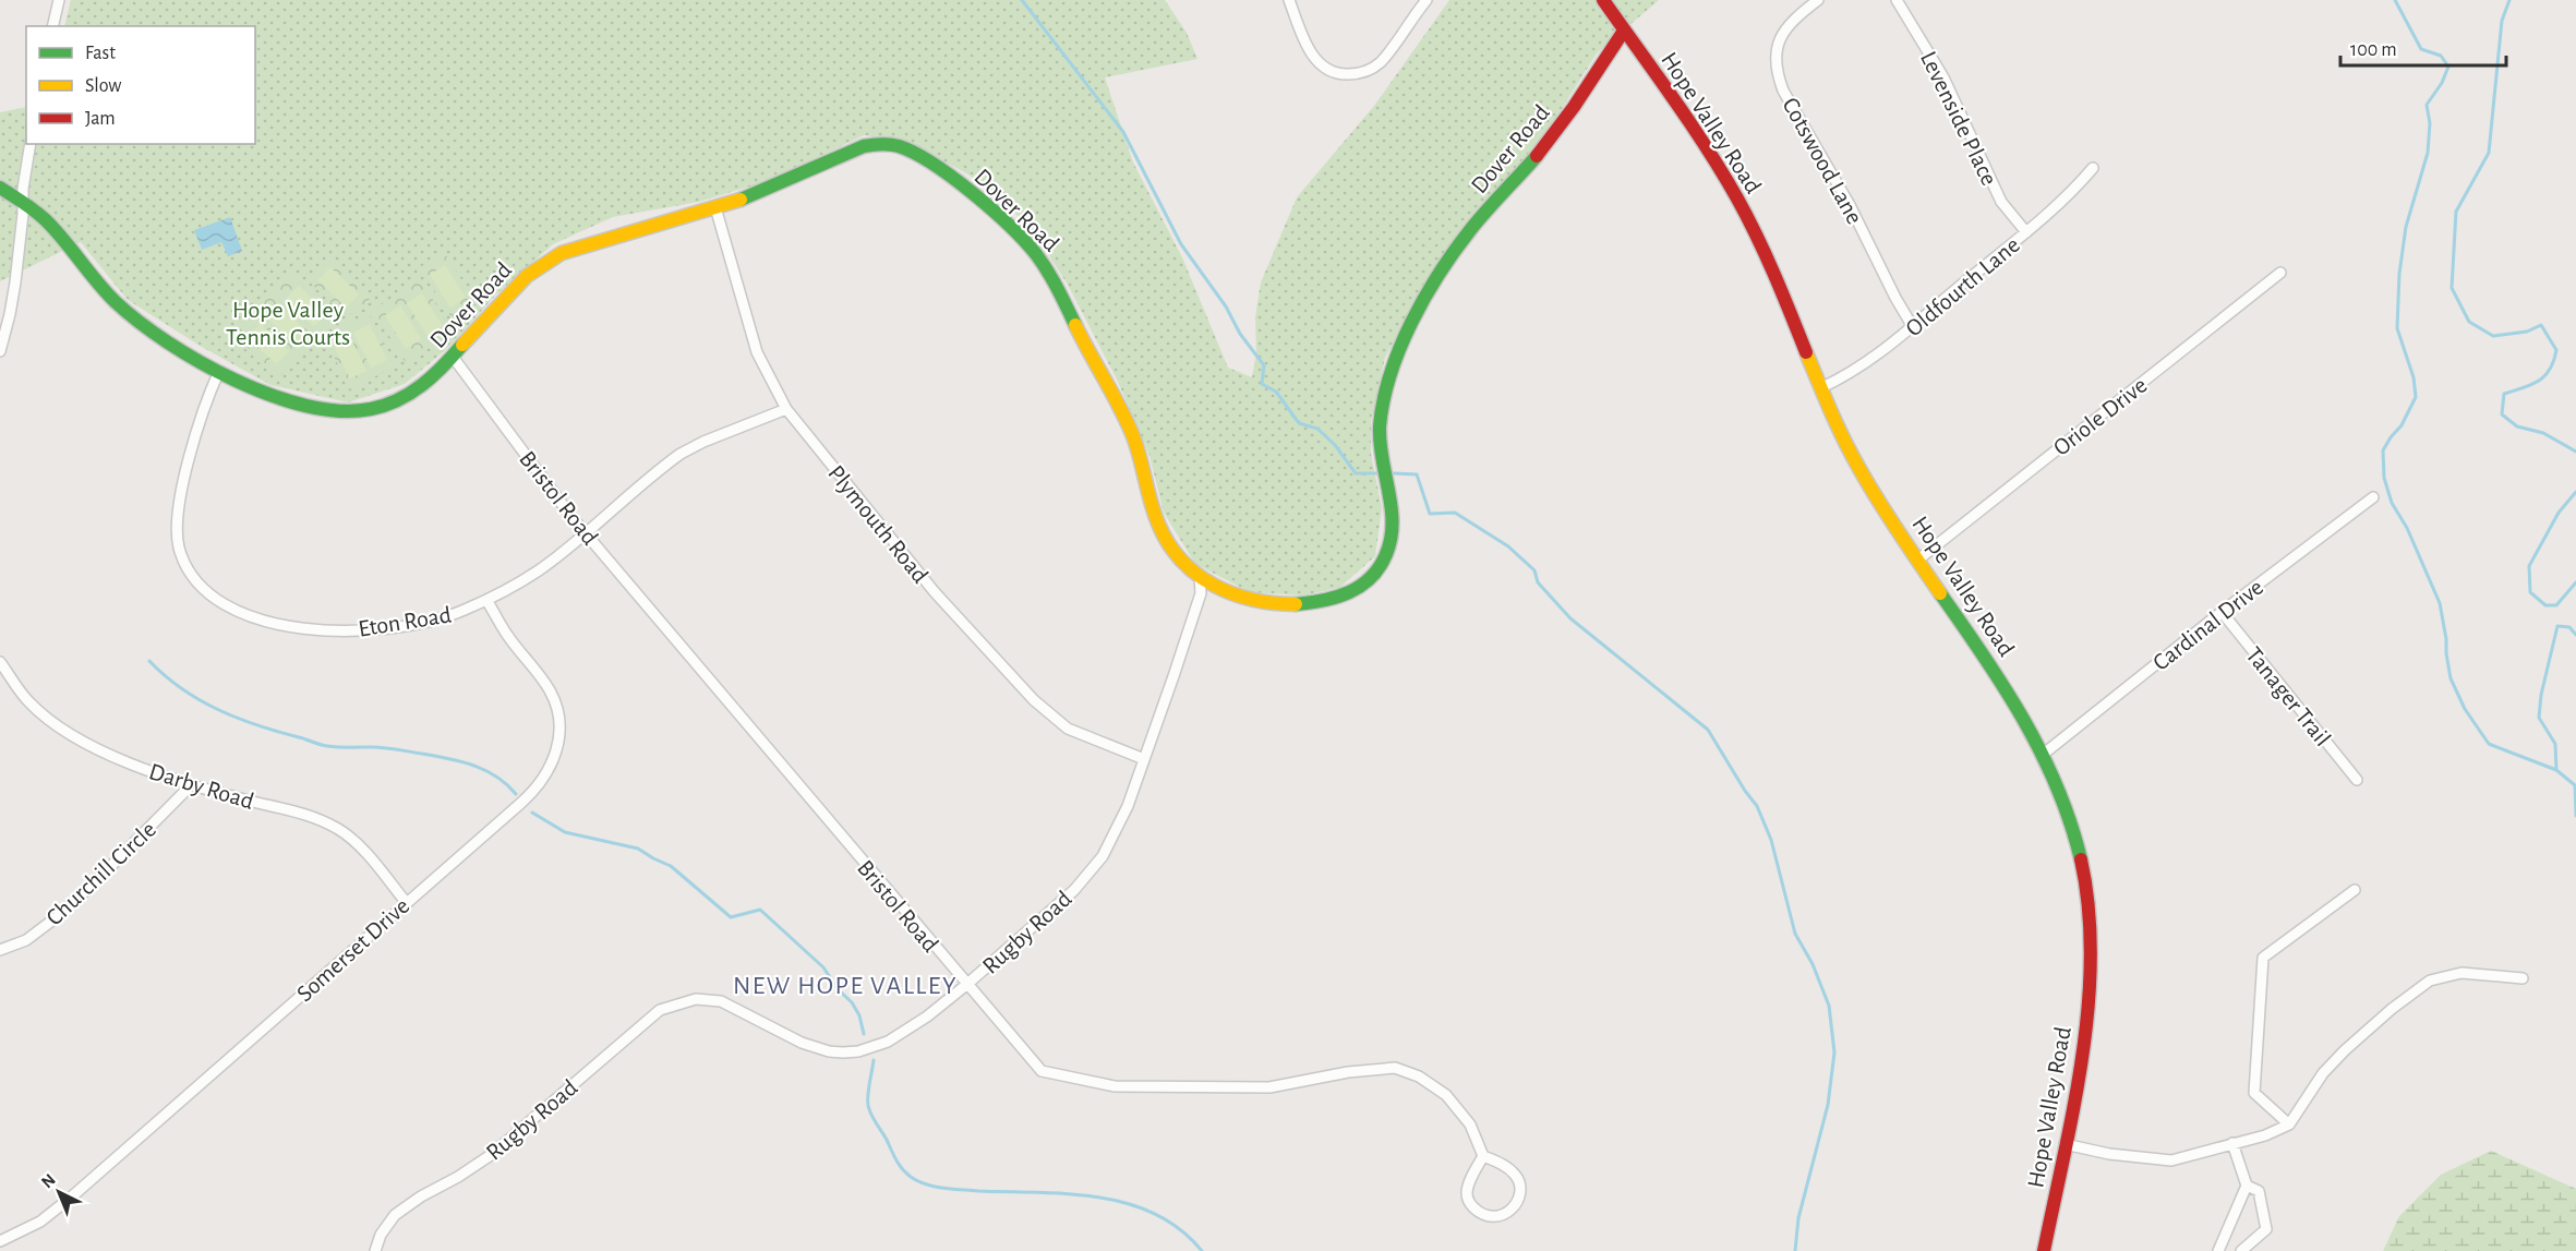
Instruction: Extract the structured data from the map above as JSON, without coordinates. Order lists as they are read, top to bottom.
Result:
{
  "streets": {
    "street": [
      "Levenside Place",
      "Hope Valley Road",
      "Dover Road",
      "Cotswood Lane",
      "Oldfourth Lane",
      "Oriole Drive",
      "Bristol Road",
      "Plymouth Road",
      "Eton Road",
      "Cardinal Drive",
      "Tanager Trail",
      "Darby Road",
      "Churchill Circle",
      "Rugby Road",
      "Somerset Drive"
    ]
  },
  "crossings": [
    ["Levenside Place", "Oldfourth Lane"],
    ["Hope Valley Road", "Dover Road"],
    ["Hope Valley Road", "Oldfourth Lane"],
    ["Hope Valley Road", "Oriole Drive"],
    ["Hope Valley Road", "Cardinal Drive"],
    ["Dover Road", "Bristol Road"],
    ["Dover Road", "Plymouth Road"],
    ["Dover Road", "Eton Road"],
    ["Dover Road", "Rugby Road"],
    ["Cotswood Lane", "Oldfourth Lane"],
    ["Bristol Road", "Eton Road"],
    ["Bristol Road", "Rugby Road"],
    ["Plymouth Road", "Eton Road"],
    ["Plymouth Road", "Rugby Road"],
    ["Eton Road", "Somerset Drive"],
    ["Cardinal Drive", "Tanager Trail"],
    ["Darby Road", "Churchill Circle"],
    ["Darby Road", "Somerset Drive"]
  ],
  "districts": ["NEW HOPE VALLEY"],
  "parks": ["Hope Valley Tennis Courts"],
  "legend": ["Fast", "Slow", "Jam"],
  "scale_bar": "100 m",
  "north": "top left"
}
